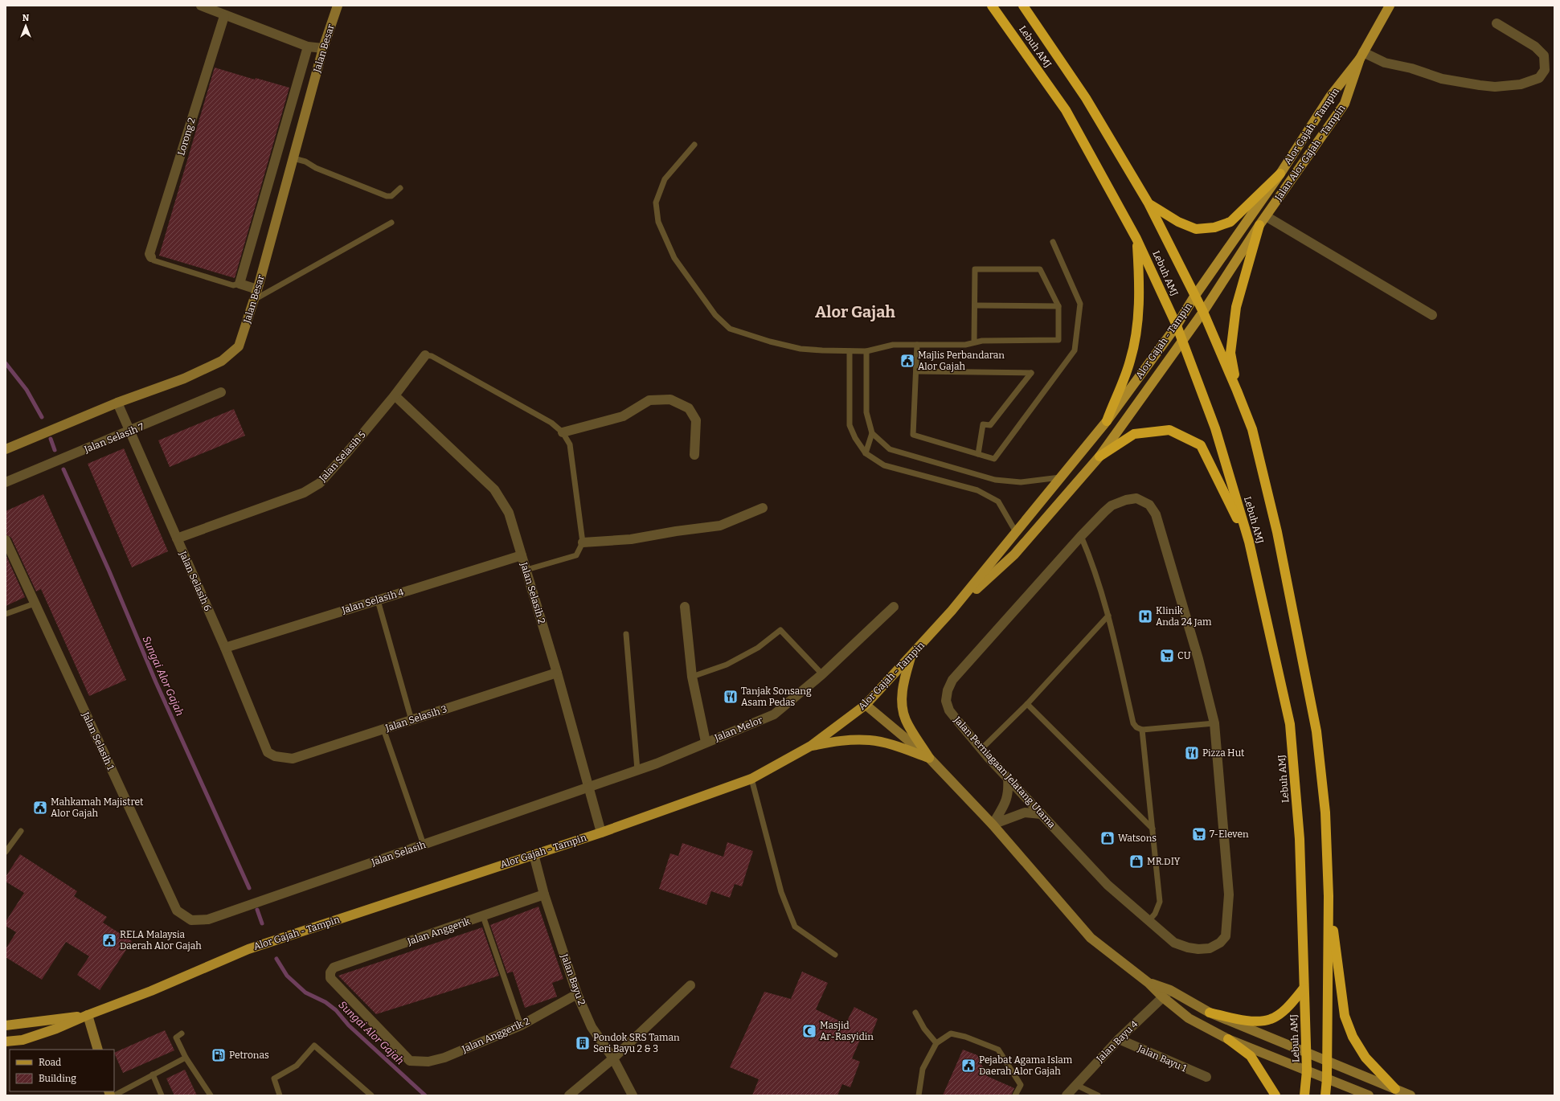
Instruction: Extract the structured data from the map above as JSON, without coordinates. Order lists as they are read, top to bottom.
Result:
{
  "streets": {
    "highway": ["Lebuh AMJ"],
    "main road": ["Alor Gajah - Tampin", "Jalan Alor Gajah - Tampin"],
    "street": [
      "Jalan Besar",
      "Lorong 2",
      "Jalan Selasih 7",
      "Jalan Selasih 5",
      "Jalan Selasih 6",
      "Jalan Selasih 2",
      "Jalan Selasih 4",
      "Jalan Selasih 3",
      "Jalan Melor",
      "Jalan Selasih 1",
      "Jalan Perniagaan Jelatang Utama",
      "Jalan Selasih",
      "Jalan Anggerik",
      "Jalan Bayu 2",
      "Jalan Anggerik 2",
      "Jalan Bayu 4",
      "Jalan Bayu 1"
    ]
  },
  "crossings": [
    ["Lebuh AMJ", "Alor Gajah - Tampin"],
    ["Jalan Besar", "Jalan Selasih 6"],
    ["Alor Gajah - Tampin", "Jalan Alor Gajah - Tampin"],
    ["Alor Gajah - Tampin", "Jalan Selasih 2"],
    ["Alor Gajah - Tampin", "Jalan Bayu 2"],
    ["Jalan Selasih 7", "Jalan Selasih 6"],
    ["Jalan Selasih 5", "Jalan Selasih 6"],
    ["Jalan Selasih 5", "Jalan Selasih 2"],
    ["Jalan Selasih 6", "Jalan Selasih 4"],
    ["Jalan Selasih 6", "Jalan Selasih 3"],
    ["Jalan Selasih 2", "Jalan Selasih 4"],
    ["Jalan Selasih 2", "Jalan Selasih 3"],
    ["Jalan Selasih 2", "Jalan Melor"],
    ["Jalan Selasih 2", "Jalan Selasih"],
    ["Jalan Melor", "Jalan Selasih"],
    ["Jalan Selasih 1", "Jalan Selasih"],
    ["Jalan Anggerik", "Jalan Bayu 2"],
    ["Jalan Anggerik", "Jalan Anggerik 2"],
    ["Jalan Bayu 2", "Jalan Anggerik 2"],
    ["Jalan Bayu 4", "Jalan Bayu 1"]
  ],
  "districts": ["Alor Gajah"],
  "water": ["Sungai Alor Gajah"],
  "places": {
    "public building": [
      "Majlis Perbandaran Alor Gajah",
      "Mahkamah Majistret Alor Gajah",
      "RELA Malaysia Daerah Alor Gajah",
      "Pejabat Agama Islam Daerah Alor Gajah"
    ],
    "hospital": ["Klinik Anda 24 Jam"],
    "supermarket": ["CU", "7-Eleven"],
    "restaurant": ["Tanjak Sonsang Asam Pedas", "Pizza Hut"],
    "shop": ["Watsons", "MR.DIY"],
    "mosque": ["Masjid Ar-Rasyidin"],
    "building": ["Pondok SRS Taman Seri Bayu 2 & 3"],
    "fuel station": ["Petronas"]
  },
  "legend": ["Road", "Building"],
  "north": "top"
}
